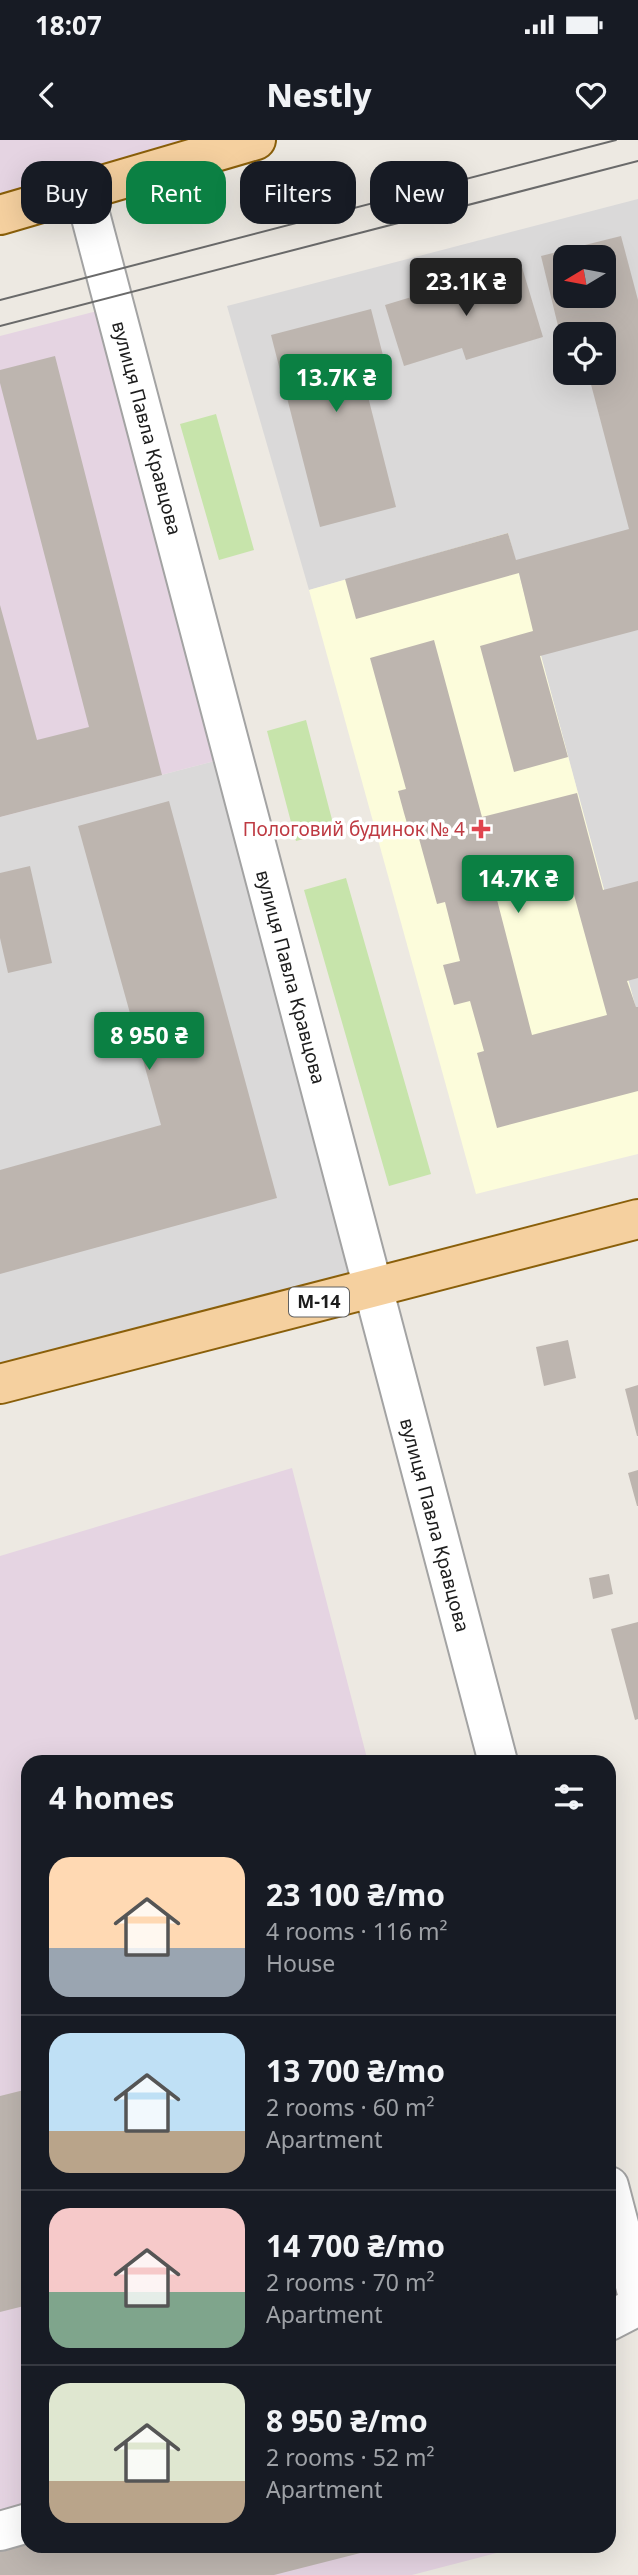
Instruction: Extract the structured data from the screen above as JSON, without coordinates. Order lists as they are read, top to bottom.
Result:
{
  "streets": {
    "main road": ["М-14"],
    "lane": ["вулиця Павла Кравцова"]
  },
  "crossings": [
    ["вулиця Павла Кравцова", "М-14"]
  ],
  "places": {
    "health": ["Пологовий будинок № 4"]
  },
  "north": "left",
  "page": {
    "status": "18:07",
    "header": "Nestly",
    "chip": [
      "Buy",
      "Rent",
      "Filters",
      "New"
    ],
    "price": [
      "23.1K ₴",
      "13.7K ₴",
      "14.7K ₴",
      "8 950 ₴"
    ],
    "heading": "4 homes",
    "list": [
      {
        "name": "23 100 ₴/mo",
        "note": "4 rooms · 116 m² · House"
      },
      {
        "name": "13 700 ₴/mo",
        "note": "2 rooms · 60 m² · Apartment"
      },
      {
        "name": "14 700 ₴/mo",
        "note": "2 rooms · 70 m² · Apartment"
      },
      {
        "name": "8 950 ₴/mo",
        "note": "2 rooms · 52 m² · Apartment"
      }
    ]
  }
}
